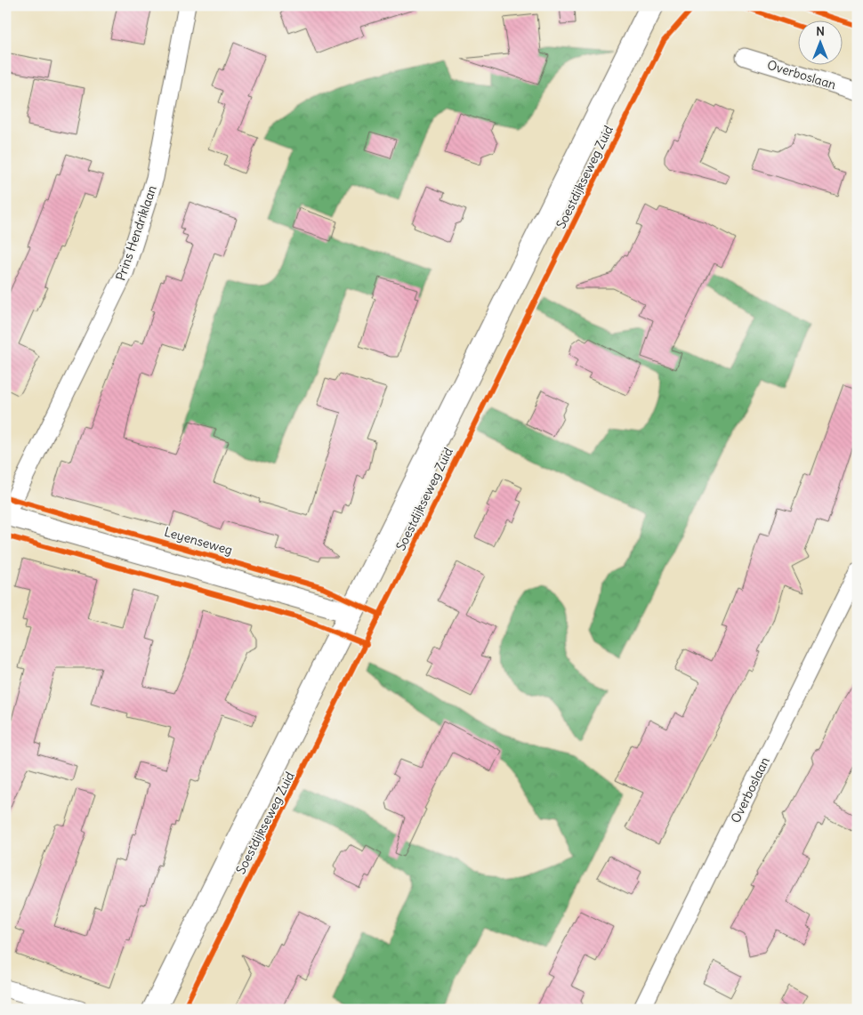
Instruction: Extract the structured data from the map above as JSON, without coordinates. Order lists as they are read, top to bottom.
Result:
{
  "streets": {
    "main road": ["Soestdijkseweg Zuid"],
    "street": ["Overboslaan", "Prins Hendriklaan"],
    "cycle path": ["Leyenseweg"]
  },
  "north": "top"
}
